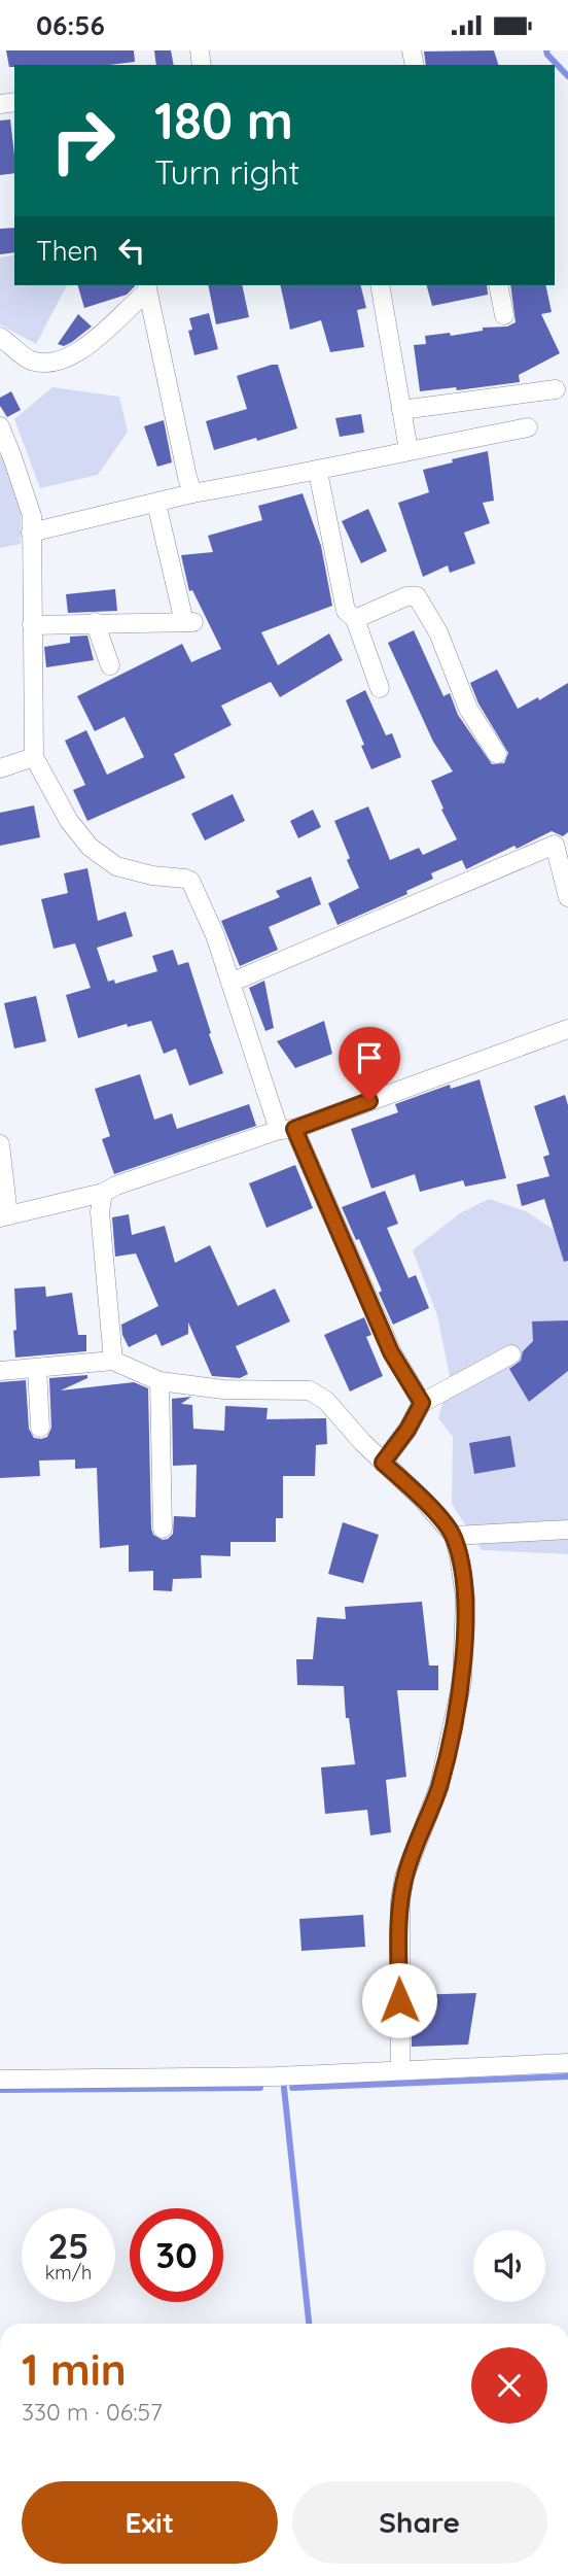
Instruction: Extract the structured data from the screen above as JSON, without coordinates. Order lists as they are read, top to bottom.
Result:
{
  "page": {
    "status": "06:56",
    "turn": ["180 m", "Turn right"],
    "then": "Then",
    "speed": "25 km/h",
    "limit": "30",
    "heading": ["1 min", "330 m · 06:57"],
    "buttons": ["Exit", "Share"]
  }
}
